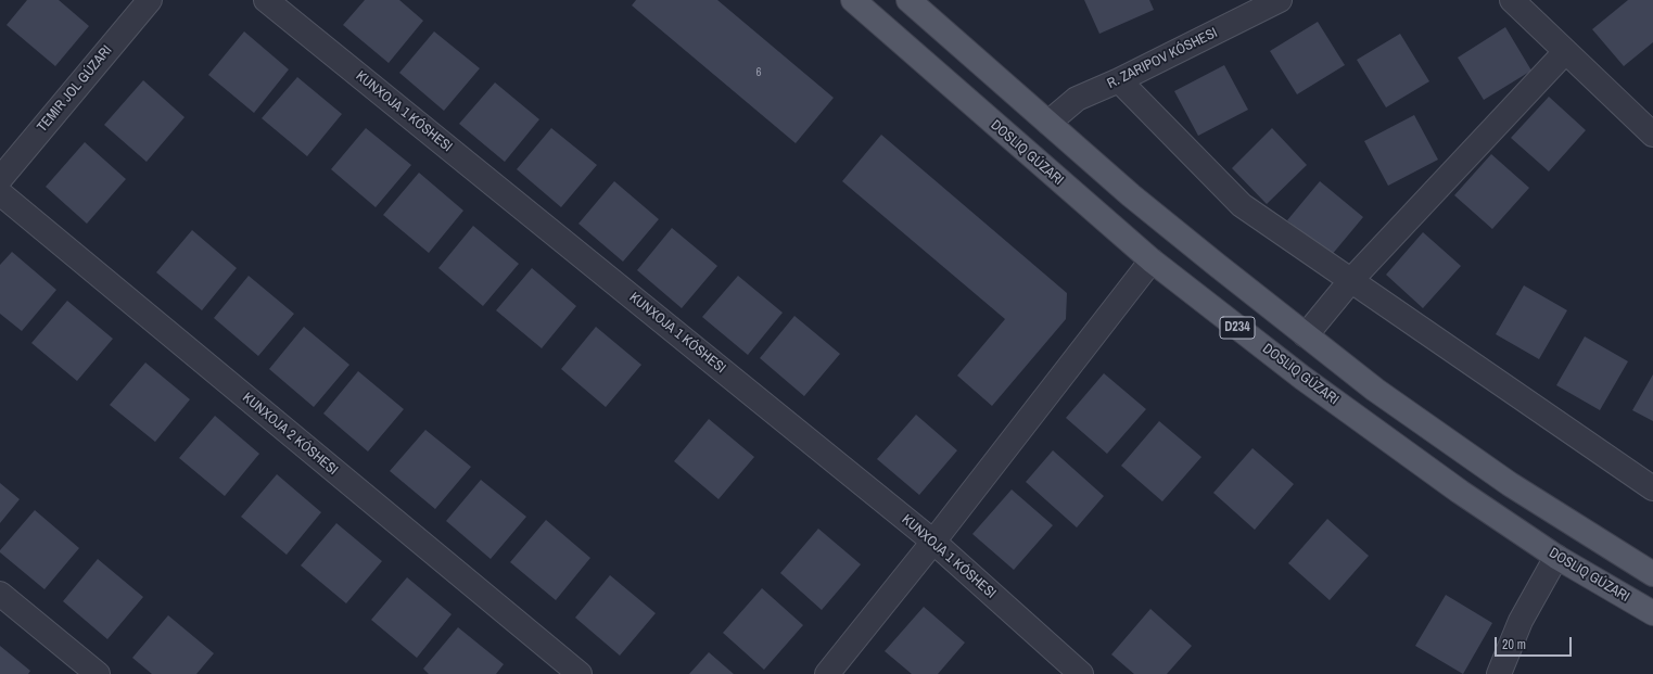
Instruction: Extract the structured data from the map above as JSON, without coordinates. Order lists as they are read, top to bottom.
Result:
{
  "streets": {
    "main road": ["D234"],
    "street": ["R. ZARIPOV KÓSHESI", "KUNXOJA 1 KÓSHESI", "KUNXOJA 2 KÓSHESI"]
  },
  "crossings": [
    ["R. ZARIPOV KÓSHESI", "D234"]
  ],
  "house_numbers": ["6"],
  "scale_bar": "20 m"
}
